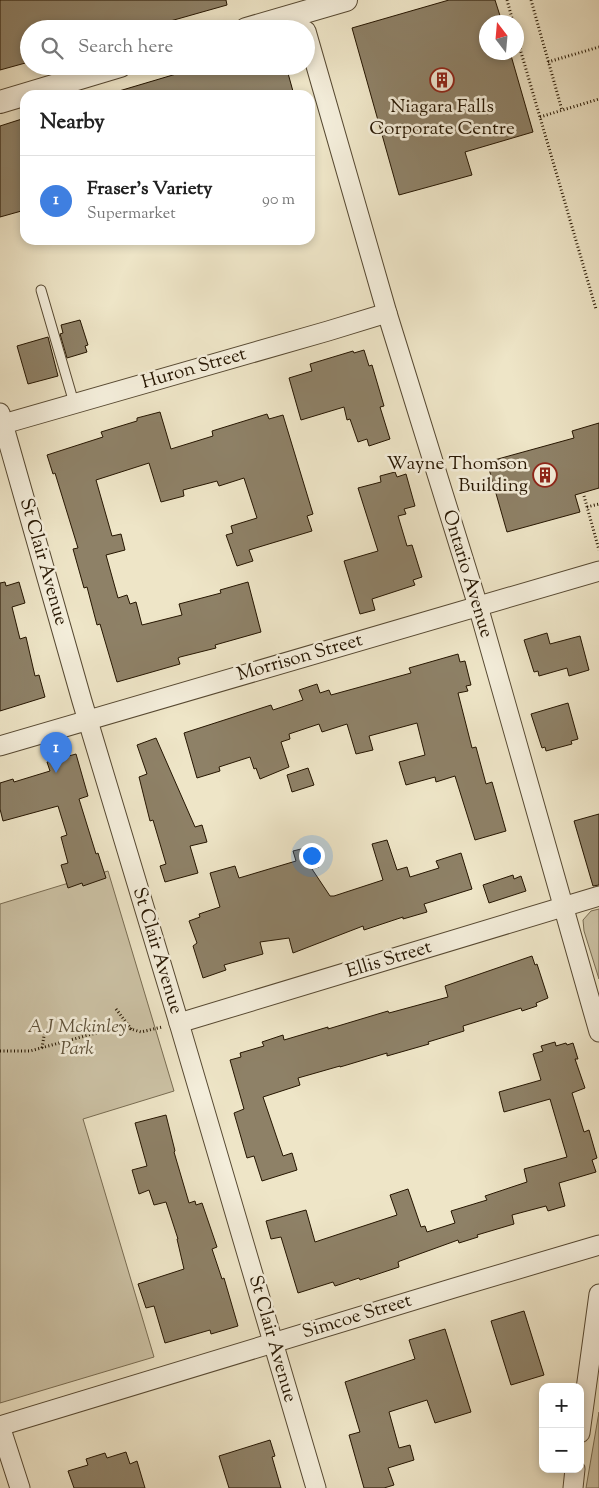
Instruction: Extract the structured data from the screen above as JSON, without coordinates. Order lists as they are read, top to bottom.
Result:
{
  "streets": {
    "street": [
      "Huron Street",
      "St Clair Avenue",
      "Ontario Avenue",
      "Morrison Street",
      "Ellis Street",
      "Simcoe Street"
    ]
  },
  "crossings": [
    ["Huron Street", "St Clair Avenue"],
    ["Huron Street", "Ontario Avenue"],
    ["St Clair Avenue", "Morrison Street"],
    ["St Clair Avenue", "Ellis Street"],
    ["St Clair Avenue", "Simcoe Street"],
    ["Ontario Avenue", "Morrison Street"],
    ["Ontario Avenue", "Ellis Street"]
  ],
  "parks": ["A J Mckinley Park"],
  "places": {
    "building": ["Niagara Falls Corporate Centre", "Wayne Thomson Building"]
  },
  "north": "top",
  "page": {
    "search": "Search here",
    "heading": "Nearby",
    "list": [
      {
        "mark": "1",
        "name": "Fraser's Variety",
        "note": "Supermarket",
        "value": "90 m"
      }
    ],
    "pins": "1",
    "map_buttons": ["+", "−"]
  }
}
